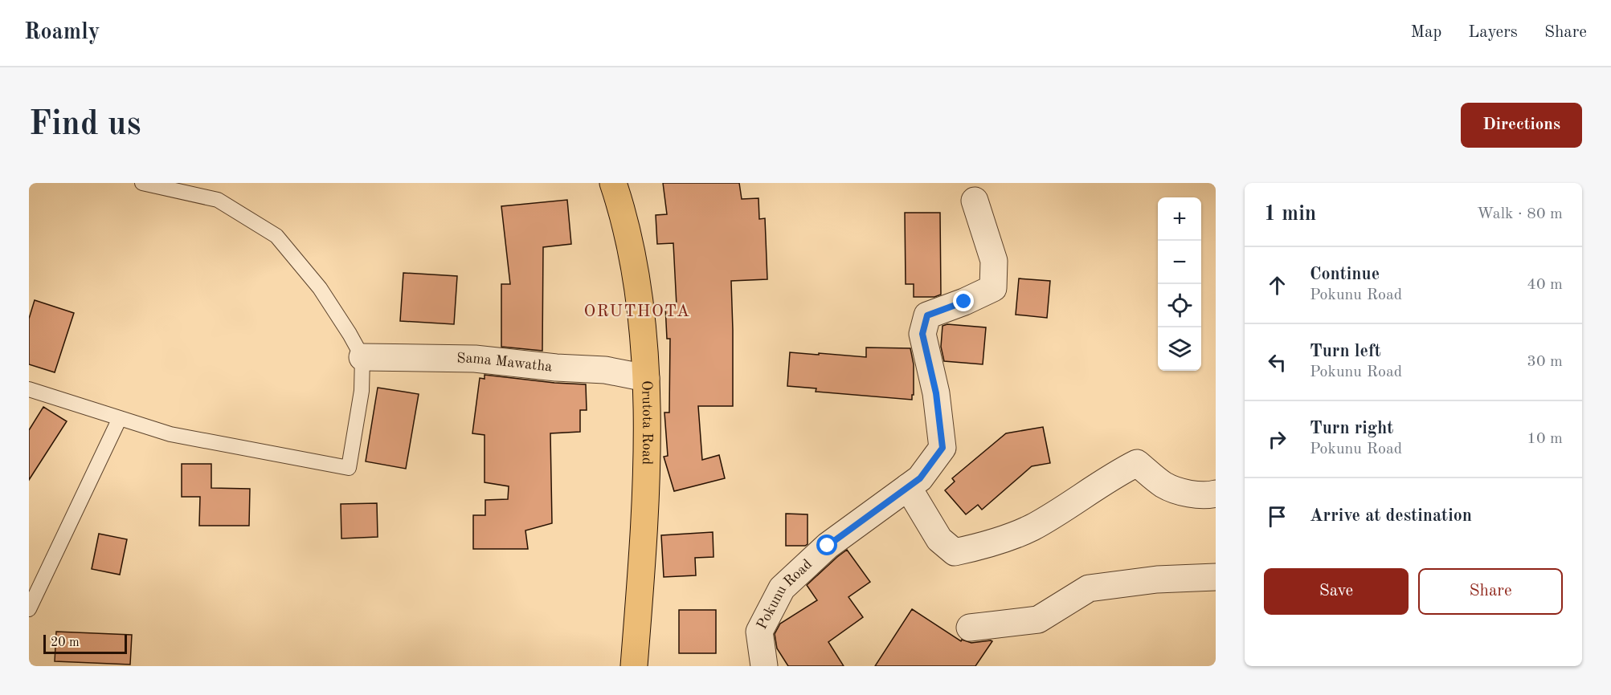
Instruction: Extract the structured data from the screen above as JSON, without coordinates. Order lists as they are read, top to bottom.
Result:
{
  "streets": {
    "main road": ["Orutota Road"],
    "street": ["Sama Mawatha", "Pokunu Road"]
  },
  "crossings": [
    ["Sama Mawatha", "Orutota Road"]
  ],
  "districts": ["ORUTHOTA"],
  "scale_bar": "20 m",
  "page": {
    "header": "Roamly",
    "nav": ["Map", "Layers", "Share"],
    "buttons": [
      "Directions",
      ["Save", "Share"]
    ],
    "title": "Find us",
    "heading": ["1 min", "Walk · 80 m"],
    "map_buttons": ["+", "−"],
    "list": [
      ["Continue", "Pokunu Road", "40 m"],
      ["Turn left", "Pokunu Road", "30 m"],
      ["Turn right", "Pokunu Road", "10 m"],
      "Arrive at destination"
    ],
    "scale": "20 m"
  }
}
